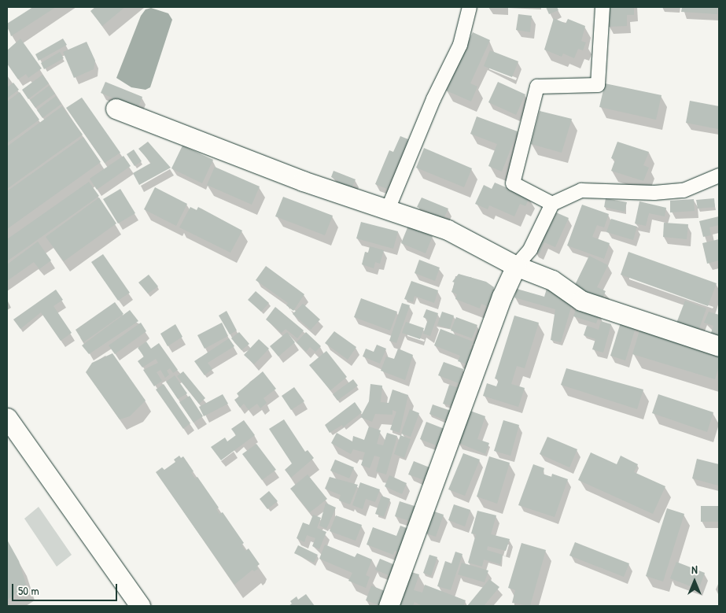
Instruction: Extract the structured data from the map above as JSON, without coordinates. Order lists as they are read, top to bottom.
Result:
{
  "scale_bar": "50 m",
  "north": "top"
}
